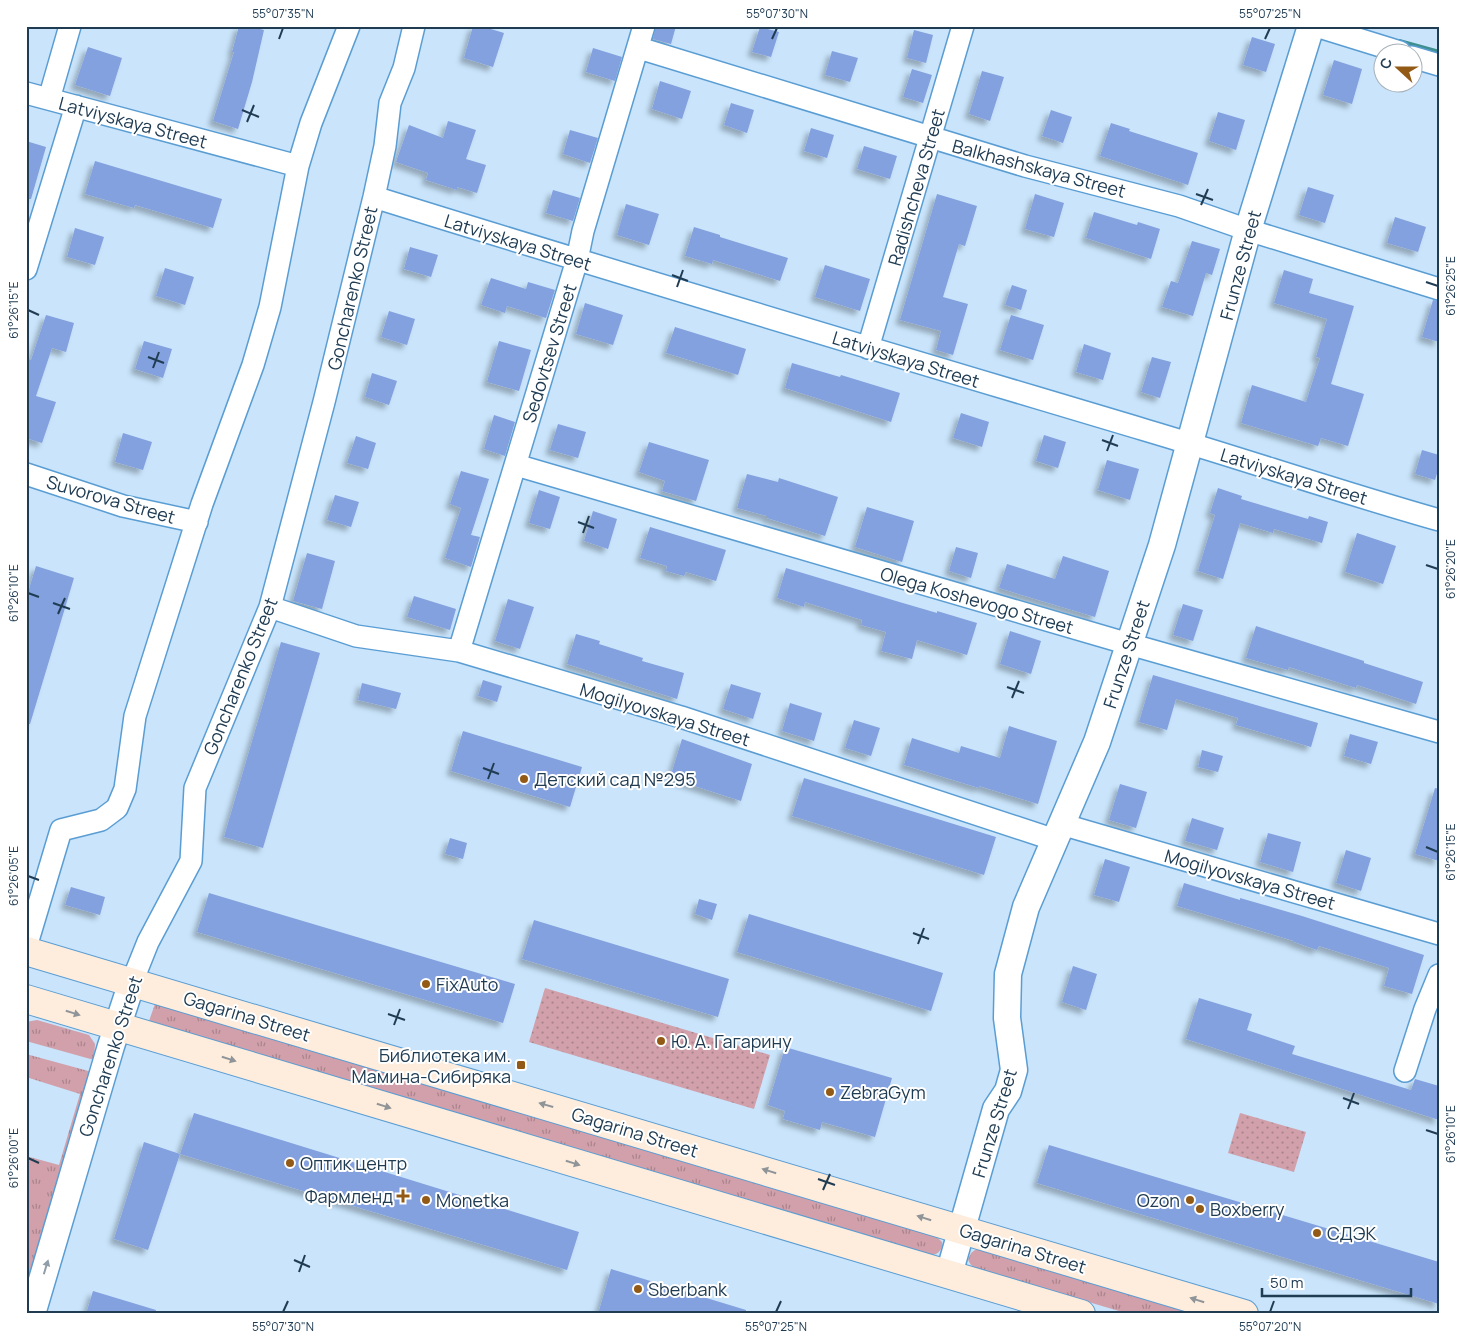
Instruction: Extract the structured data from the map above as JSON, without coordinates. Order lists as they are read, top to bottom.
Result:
{
  "streets": {
    "main road": ["Gagarina Street"],
    "street": [
      "Latviyskaya Street",
      "Balkhashskaya Street",
      "Radishcheva Street",
      "Frunze Street",
      "Goncharenko Street",
      "Sedovtsev Street",
      "Suvorova Street",
      "Olega Koshevogo Street",
      "Mogilyovskaya Street"
    ]
  },
  "crossings": [
    ["Latviyskaya Street", "Radishcheva Street"],
    ["Latviyskaya Street", "Frunze Street"],
    ["Latviyskaya Street", "Goncharenko Street"],
    ["Latviyskaya Street", "Sedovtsev Street"],
    ["Balkhashskaya Street", "Radishcheva Street"],
    ["Balkhashskaya Street", "Frunze Street"],
    ["Balkhashskaya Street", "Sedovtsev Street"],
    ["Frunze Street", "Olega Koshevogo Street"],
    ["Frunze Street", "Mogilyovskaya Street"],
    ["Frunze Street", "Gagarina Street"],
    ["Goncharenko Street", "Mogilyovskaya Street"],
    ["Goncharenko Street", "Gagarina Street"],
    ["Sedovtsev Street", "Olega Koshevogo Street"],
    ["Sedovtsev Street", "Mogilyovskaya Street"]
  ],
  "places": {
    "other": [
      "Детский сад №295",
      "FixAuto",
      "Ю. А. Гагарину",
      "ZebraGym",
      "Оптик центр",
      "Monetka",
      "Ozon",
      "Boxberry",
      "СДЭК",
      "Sberbank"
    ],
    "transit": ["Библиотека им. Мамина-Сибиряка"],
    "health": ["Фармленд"]
  },
  "scale_bar": "50 m",
  "north": "left",
  "coordinates": [
    "55°07'35\"N",
    "55°07'30\"N",
    "55°07'25\"N",
    "61°26'25\"E",
    "61°26'15\"E",
    "61°26'20\"E",
    "61°26'10\"E",
    "61°26'05\"E",
    "61°26'00\"E",
    "55°07'20\"N"
  ]
}
